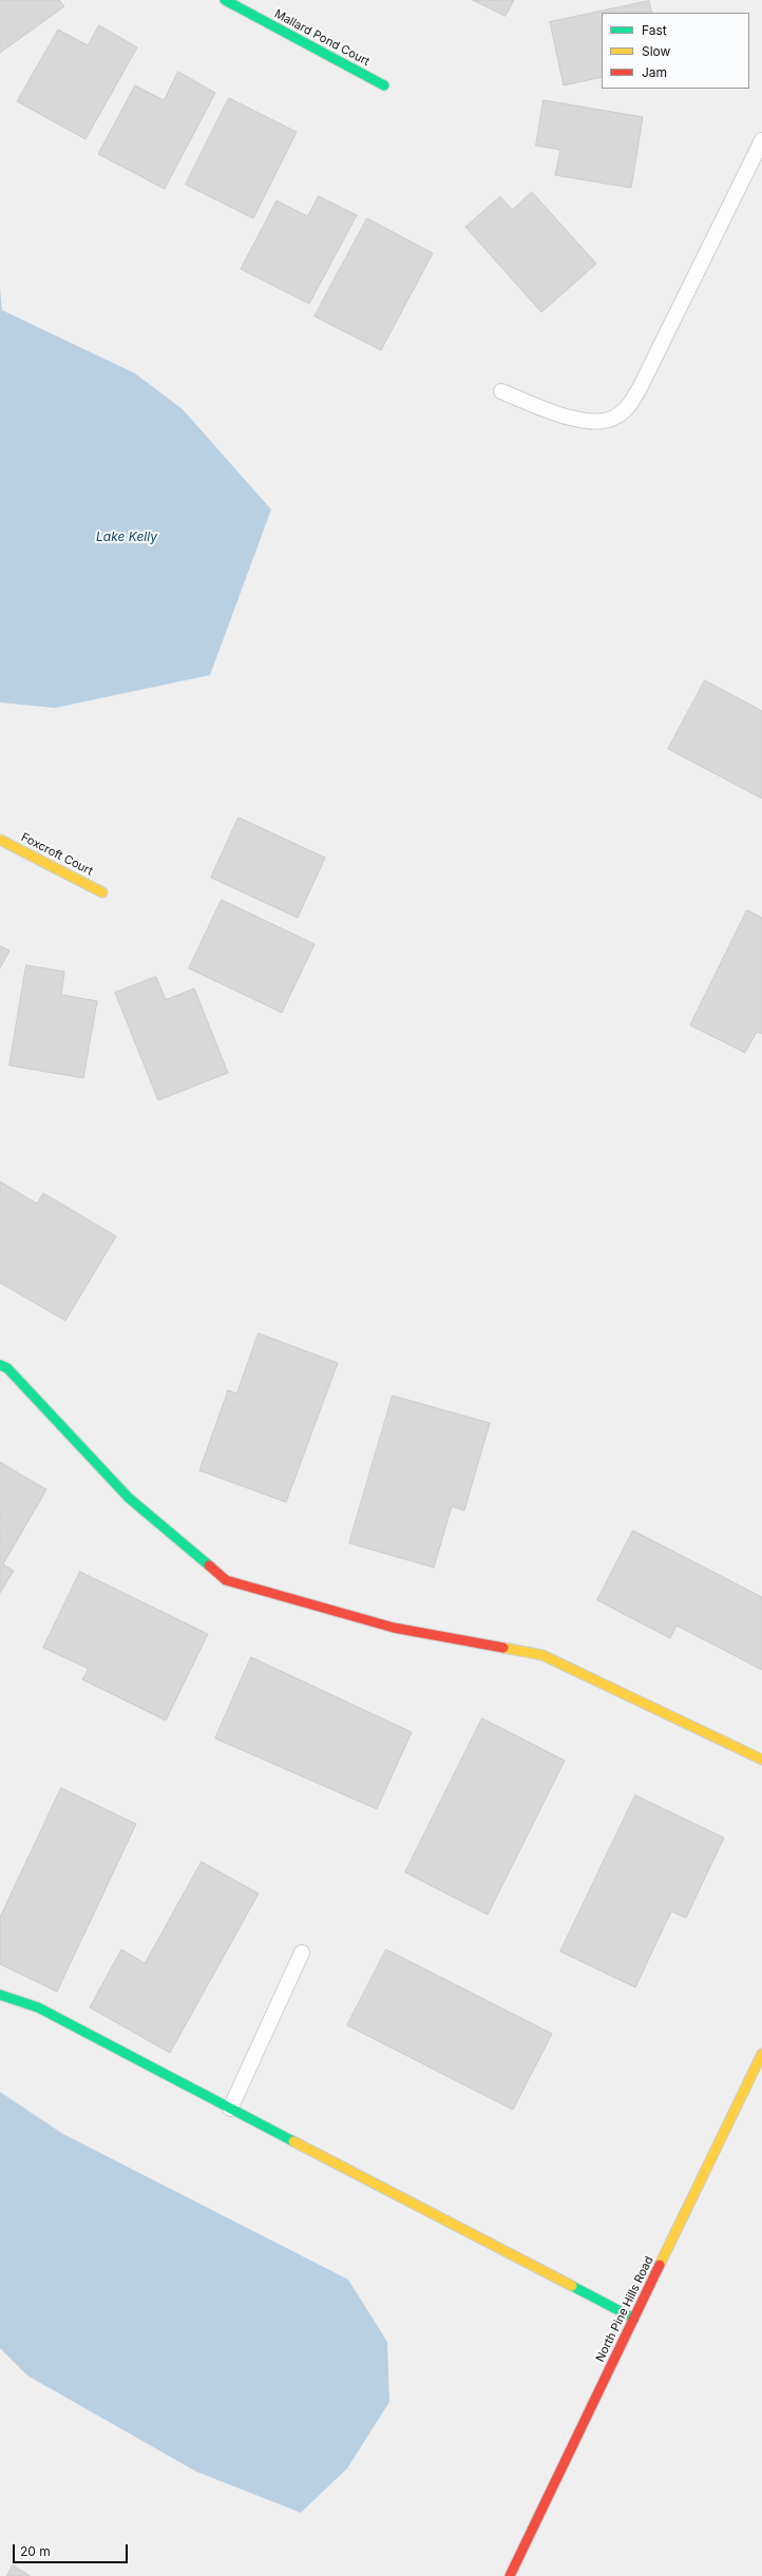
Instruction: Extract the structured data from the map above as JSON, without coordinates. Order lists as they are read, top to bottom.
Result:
{
  "streets": {
    "street": ["Mallard Pond Court", "Foxcroft Court", "North Pine Hills Road"]
  },
  "water": ["Lake Kelly"],
  "legend": ["Fast", "Slow", "Jam"],
  "scale_bar": "20 m"
}
